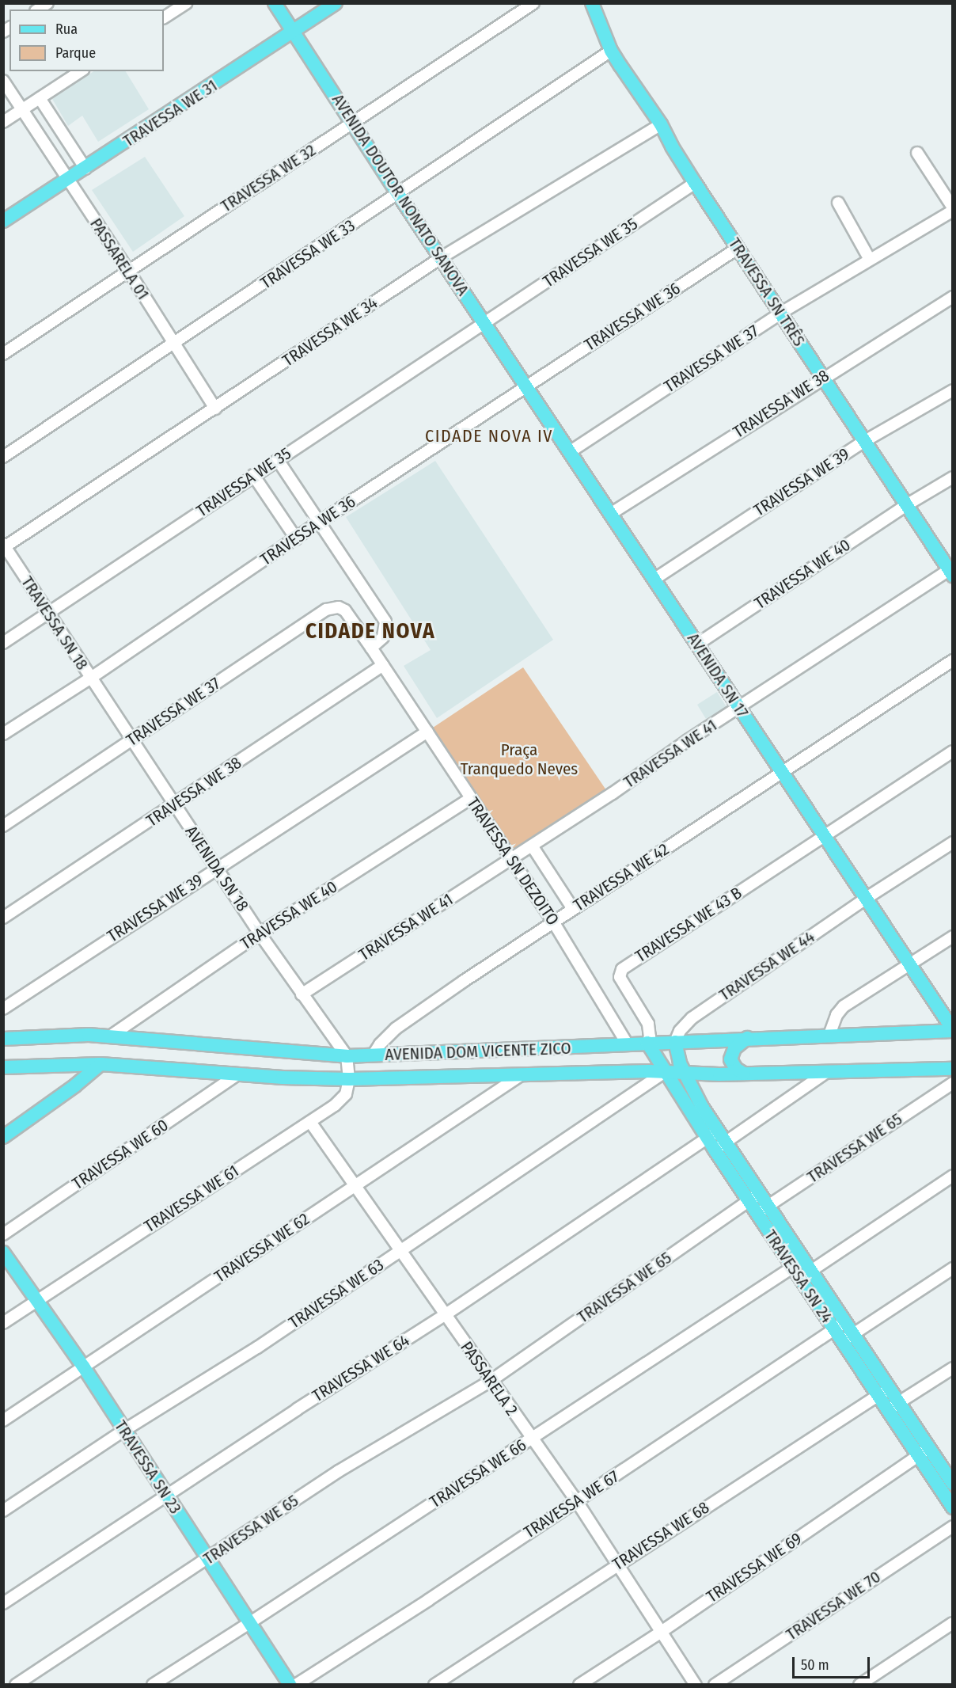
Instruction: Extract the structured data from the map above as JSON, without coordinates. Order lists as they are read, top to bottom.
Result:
{
  "streets": {
    "main road": [
      "TRAVESSA WE 31",
      "AVENIDA DOUTOR NONATO SANOVA",
      "TRAVESSA SN TRÊS",
      "AVENIDA SN 17",
      "AVENIDA DOM VICENTE ZICO",
      "TRAVESSA SN 24",
      "TRAVESSA SN 23"
    ],
    "street": [
      "TRAVESSA WE 32",
      "TRAVESSA WE 35",
      "TRAVESSA WE 33",
      "PASSARELA 01",
      "TRAVESSA WE 36",
      "TRAVESSA WE 34",
      "TRAVESSA WE 37",
      "TRAVESSA WE 38",
      "TRAVESSA WE 39",
      "TRAVESSA WE 40",
      "TRAVESSA SN 18",
      "TRAVESSA WE 41",
      "TRAVESSA SN DEZOITO",
      "AVENIDA SN 18",
      "TRAVESSA WE 42",
      "TRAVESSA WE 43 B",
      "TRAVESSA WE 44",
      "TRAVESSA WE 65",
      "TRAVESSA WE 60",
      "TRAVESSA WE 61",
      "TRAVESSA WE 62",
      "TRAVESSA WE 63",
      "TRAVESSA WE 64",
      "PASSARELA 2",
      "TRAVESSA WE 66",
      "TRAVESSA WE 67",
      "TRAVESSA WE 68",
      "TRAVESSA WE 69",
      "TRAVESSA WE 70"
    ]
  },
  "crossings": [
    ["TRAVESSA WE 31", "AVENIDA DOUTOR NONATO SANOVA"],
    ["TRAVESSA WE 31", "PASSARELA 01"],
    ["TRAVESSA WE 32", "AVENIDA DOUTOR NONATO SANOVA"],
    ["TRAVESSA WE 32", "PASSARELA 01"],
    ["AVENIDA DOUTOR NONATO SANOVA", "TRAVESSA WE 35"],
    ["AVENIDA DOUTOR NONATO SANOVA", "TRAVESSA WE 33"],
    ["AVENIDA DOUTOR NONATO SANOVA", "TRAVESSA WE 36"],
    ["AVENIDA DOUTOR NONATO SANOVA", "TRAVESSA WE 34"],
    ["AVENIDA DOUTOR NONATO SANOVA", "AVENIDA SN 17"],
    ["TRAVESSA WE 35", "TRAVESSA SN TRÊS"],
    ["TRAVESSA WE 35", "TRAVESSA SN 18"],
    ["TRAVESSA WE 33", "PASSARELA 01"],
    ["TRAVESSA WE 33", "TRAVESSA SN TRÊS"],
    ["PASSARELA 01", "TRAVESSA WE 34"],
    ["TRAVESSA SN TRÊS", "TRAVESSA WE 36"],
    ["TRAVESSA SN TRÊS", "TRAVESSA WE 34"],
    ["TRAVESSA SN TRÊS", "TRAVESSA WE 37"],
    ["TRAVESSA SN TRÊS", "TRAVESSA WE 38"],
    ["TRAVESSA SN TRÊS", "TRAVESSA WE 39"],
    ["TRAVESSA SN TRÊS", "TRAVESSA WE 40"],
    ["TRAVESSA SN TRÊS", "TRAVESSA WE 41"],
    ["TRAVESSA WE 36", "TRAVESSA SN 18"],
    ["TRAVESSA WE 36", "AVENIDA SN 17"],
    ["TRAVESSA WE 36", "AVENIDA SN 18"],
    ["TRAVESSA WE 34", "TRAVESSA SN 18"],
    ["TRAVESSA WE 37", "AVENIDA SN 17"],
    ["TRAVESSA WE 37", "TRAVESSA SN DEZOITO"],
    ["TRAVESSA WE 37", "AVENIDA SN 18"],
    ["TRAVESSA WE 38", "AVENIDA SN 17"],
    ["TRAVESSA WE 38", "TRAVESSA SN DEZOITO"],
    ["TRAVESSA WE 38", "AVENIDA SN 18"],
    ["TRAVESSA WE 39", "AVENIDA SN 17"],
    ["TRAVESSA WE 39", "TRAVESSA SN DEZOITO"],
    ["TRAVESSA WE 39", "AVENIDA SN 18"],
    ["TRAVESSA WE 40", "AVENIDA SN 17"],
    ["TRAVESSA WE 40", "TRAVESSA SN DEZOITO"],
    ["TRAVESSA WE 40", "AVENIDA SN 18"],
    ["TRAVESSA WE 40", "AVENIDA DOM VICENTE ZICO"],
    ["TRAVESSA SN 18", "AVENIDA SN 18"],
    ["AVENIDA SN 17", "TRAVESSA WE 41"],
    ["AVENIDA SN 17", "TRAVESSA WE 42"],
    ["AVENIDA SN 17", "TRAVESSA WE 43 B"],
    ["AVENIDA SN 17", "TRAVESSA WE 44"],
    ["TRAVESSA WE 41", "TRAVESSA SN DEZOITO"],
    ["TRAVESSA WE 41", "AVENIDA SN 18"],
    ["TRAVESSA SN DEZOITO", "TRAVESSA WE 42"],
    ["TRAVESSA SN DEZOITO", "AVENIDA DOM VICENTE ZICO"],
    ["AVENIDA SN 18", "AVENIDA DOM VICENTE ZICO"],
    ["AVENIDA SN 18", "TRAVESSA WE 61"],
    ["TRAVESSA WE 42", "AVENIDA DOM VICENTE ZICO"],
    ["TRAVESSA WE 43 B", "AVENIDA DOM VICENTE ZICO"],
    ["TRAVESSA WE 43 B", "TRAVESSA SN 24"],
    ["TRAVESSA WE 44", "AVENIDA DOM VICENTE ZICO"],
    ["TRAVESSA WE 44", "TRAVESSA SN 24"],
    ["AVENIDA DOM VICENTE ZICO", "TRAVESSA WE 60"],
    ["AVENIDA DOM VICENTE ZICO", "TRAVESSA WE 61"],
    ["AVENIDA DOM VICENTE ZICO", "TRAVESSA WE 62"],
    ["AVENIDA DOM VICENTE ZICO", "TRAVESSA SN 24"],
    ["AVENIDA DOM VICENTE ZICO", "TRAVESSA WE 63"],
    ["TRAVESSA WE 65", "TRAVESSA SN 24"],
    ["TRAVESSA WE 65", "PASSARELA 2"],
    ["TRAVESSA WE 65", "TRAVESSA SN 23"],
    ["TRAVESSA WE 61", "PASSARELA 2"],
    ["TRAVESSA WE 61", "TRAVESSA SN 23"],
    ["TRAVESSA WE 62", "PASSARELA 2"],
    ["TRAVESSA WE 62", "TRAVESSA SN 23"],
    ["TRAVESSA SN 24", "TRAVESSA WE 63"],
    ["TRAVESSA SN 24", "TRAVESSA WE 64"],
    ["TRAVESSA SN 24", "TRAVESSA WE 66"],
    ["TRAVESSA SN 24", "TRAVESSA WE 67"],
    ["TRAVESSA SN 24", "TRAVESSA WE 68"],
    ["TRAVESSA SN 24", "TRAVESSA WE 69"],
    ["TRAVESSA WE 63", "PASSARELA 2"],
    ["TRAVESSA WE 63", "TRAVESSA SN 23"],
    ["TRAVESSA WE 64", "PASSARELA 2"],
    ["TRAVESSA WE 64", "TRAVESSA SN 23"],
    ["PASSARELA 2", "TRAVESSA WE 66"],
    ["PASSARELA 2", "TRAVESSA WE 67"],
    ["PASSARELA 2", "TRAVESSA WE 68"],
    ["PASSARELA 2", "TRAVESSA WE 69"],
    ["TRAVESSA SN 23", "TRAVESSA WE 66"]
  ],
  "districts": ["CIDADE NOVA IV", "CIDADE NOVA"],
  "parks": ["Praça Tranquedo Neves"],
  "legend": ["Rua", "Parque"],
  "scale_bar": "50 m"
}
